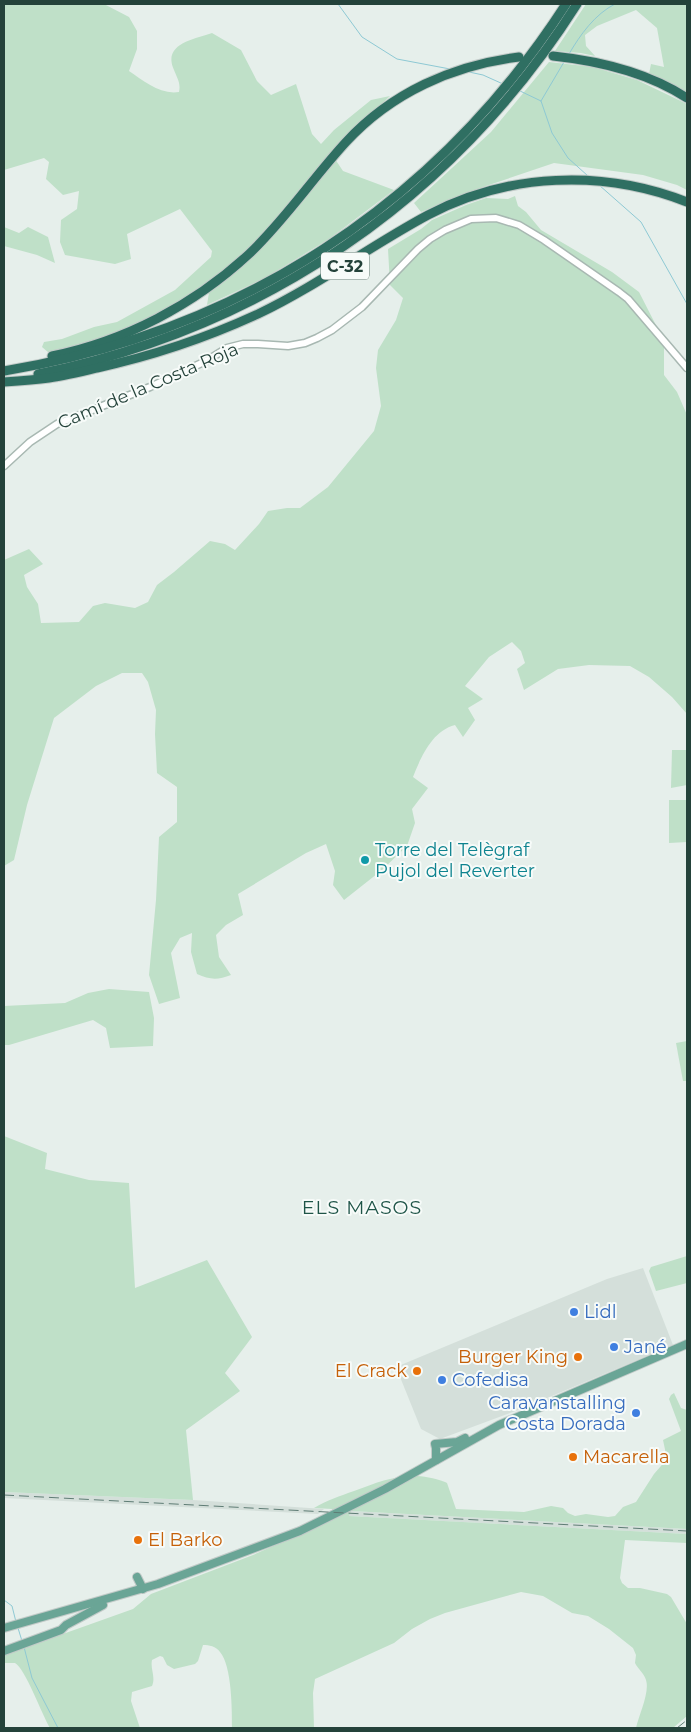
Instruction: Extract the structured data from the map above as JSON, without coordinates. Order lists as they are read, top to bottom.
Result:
{
  "streets": {
    "highway": ["C-32"],
    "street": ["Camí de la Costa Roja"]
  },
  "districts": ["ELS MASOS"],
  "places": [
    "Torre del Telègraf Pujol del Reverter",
    "Lidl",
    "Jané",
    "Burger King",
    "El Crack",
    "Cofedisa",
    "Caravanstalling Costa Dorada",
    "Macarella",
    "El Barko"
  ]
}
